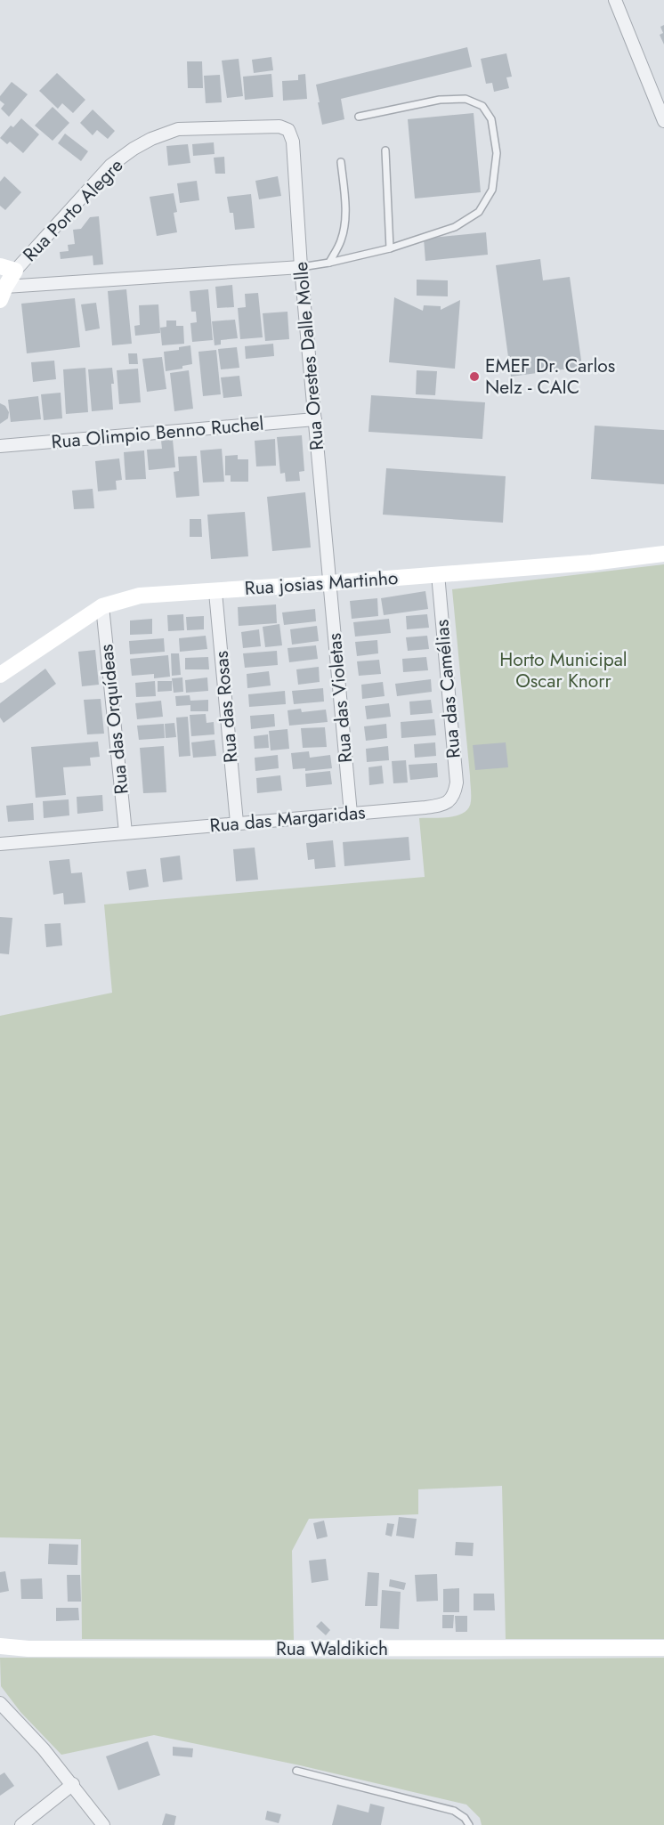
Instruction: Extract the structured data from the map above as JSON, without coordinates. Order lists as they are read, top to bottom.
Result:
{
  "streets": {
    "street": [
      "Rua Porto Alegre",
      "Rua Orestes Dalle Molle",
      "Rua Olimpio Benno Ruchel",
      "Rua josias Martinho",
      "Rua das Camélias",
      "Rua das Violetas",
      "Rua das Rosas",
      "Rua das Orquídeas",
      "Rua das Margaridas",
      "Rua Waldikich"
    ]
  },
  "crossings": [
    ["Rua Porto Alegre", "Rua Orestes Dalle Molle"],
    ["Rua Orestes Dalle Molle", "Rua Olimpio Benno Ruchel"],
    ["Rua Orestes Dalle Molle", "Rua josias Martinho"],
    ["Rua Orestes Dalle Molle", "Rua das Violetas"],
    ["Rua josias Martinho", "Rua das Camélias"],
    ["Rua josias Martinho", "Rua das Violetas"],
    ["Rua josias Martinho", "Rua das Rosas"],
    ["Rua josias Martinho", "Rua das Orquídeas"],
    ["Rua das Camélias", "Rua das Margaridas"],
    ["Rua das Violetas", "Rua das Margaridas"],
    ["Rua das Rosas", "Rua das Margaridas"],
    ["Rua das Orquídeas", "Rua das Margaridas"]
  ],
  "parks": ["Horto Municipal Oscar Knorr"],
  "places": ["EMEF Dr. Carlos Nelz - CAIC"]
}
